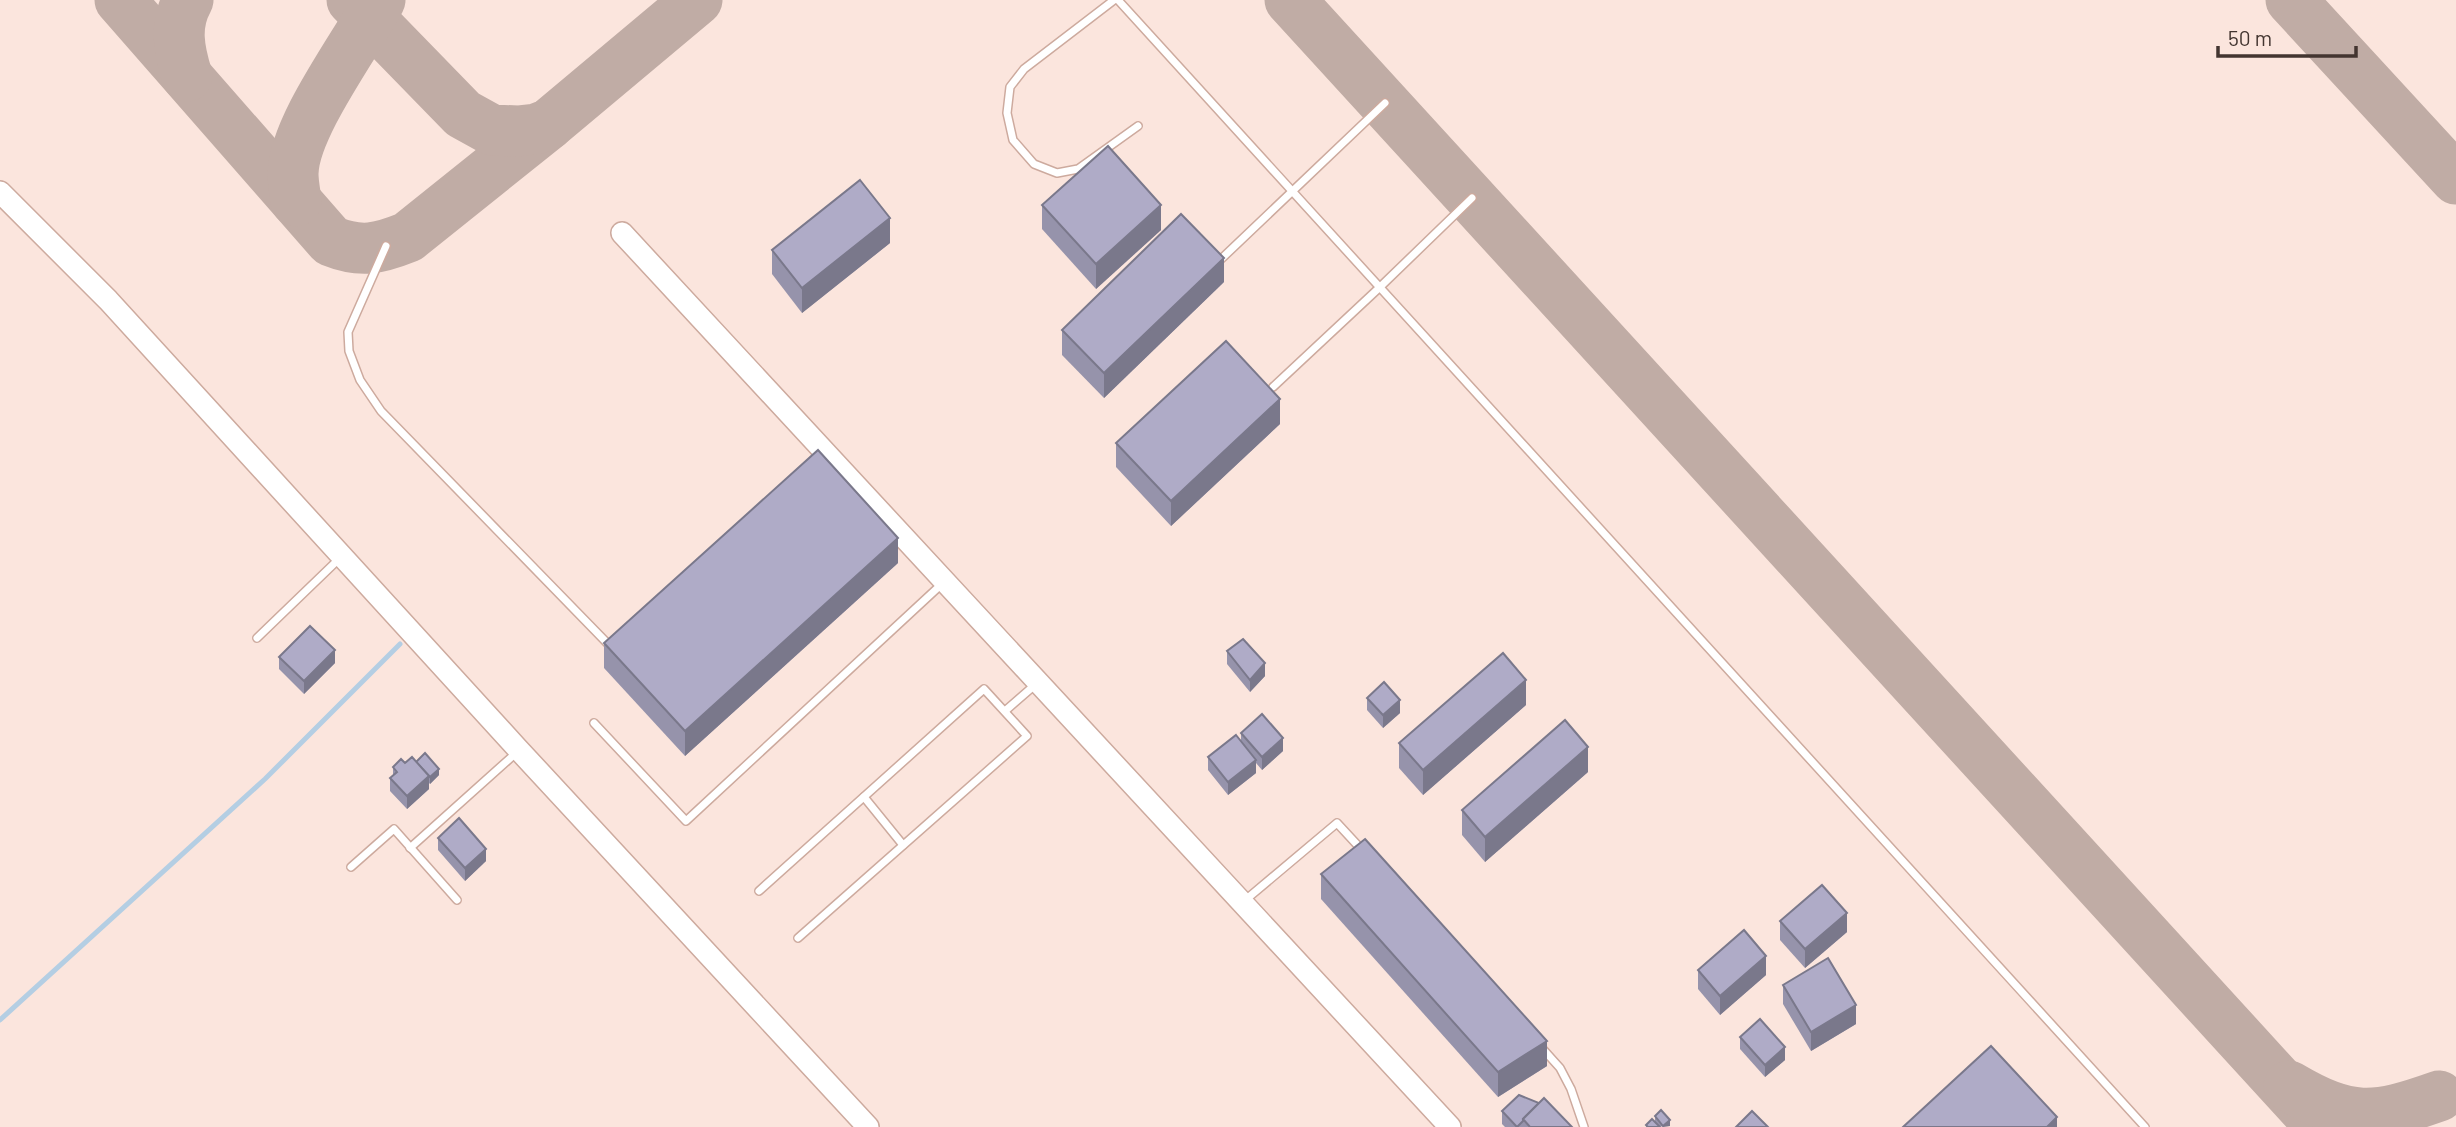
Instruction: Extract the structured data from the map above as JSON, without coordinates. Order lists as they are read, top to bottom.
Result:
{
  "scale_bar": "50 m"
}
